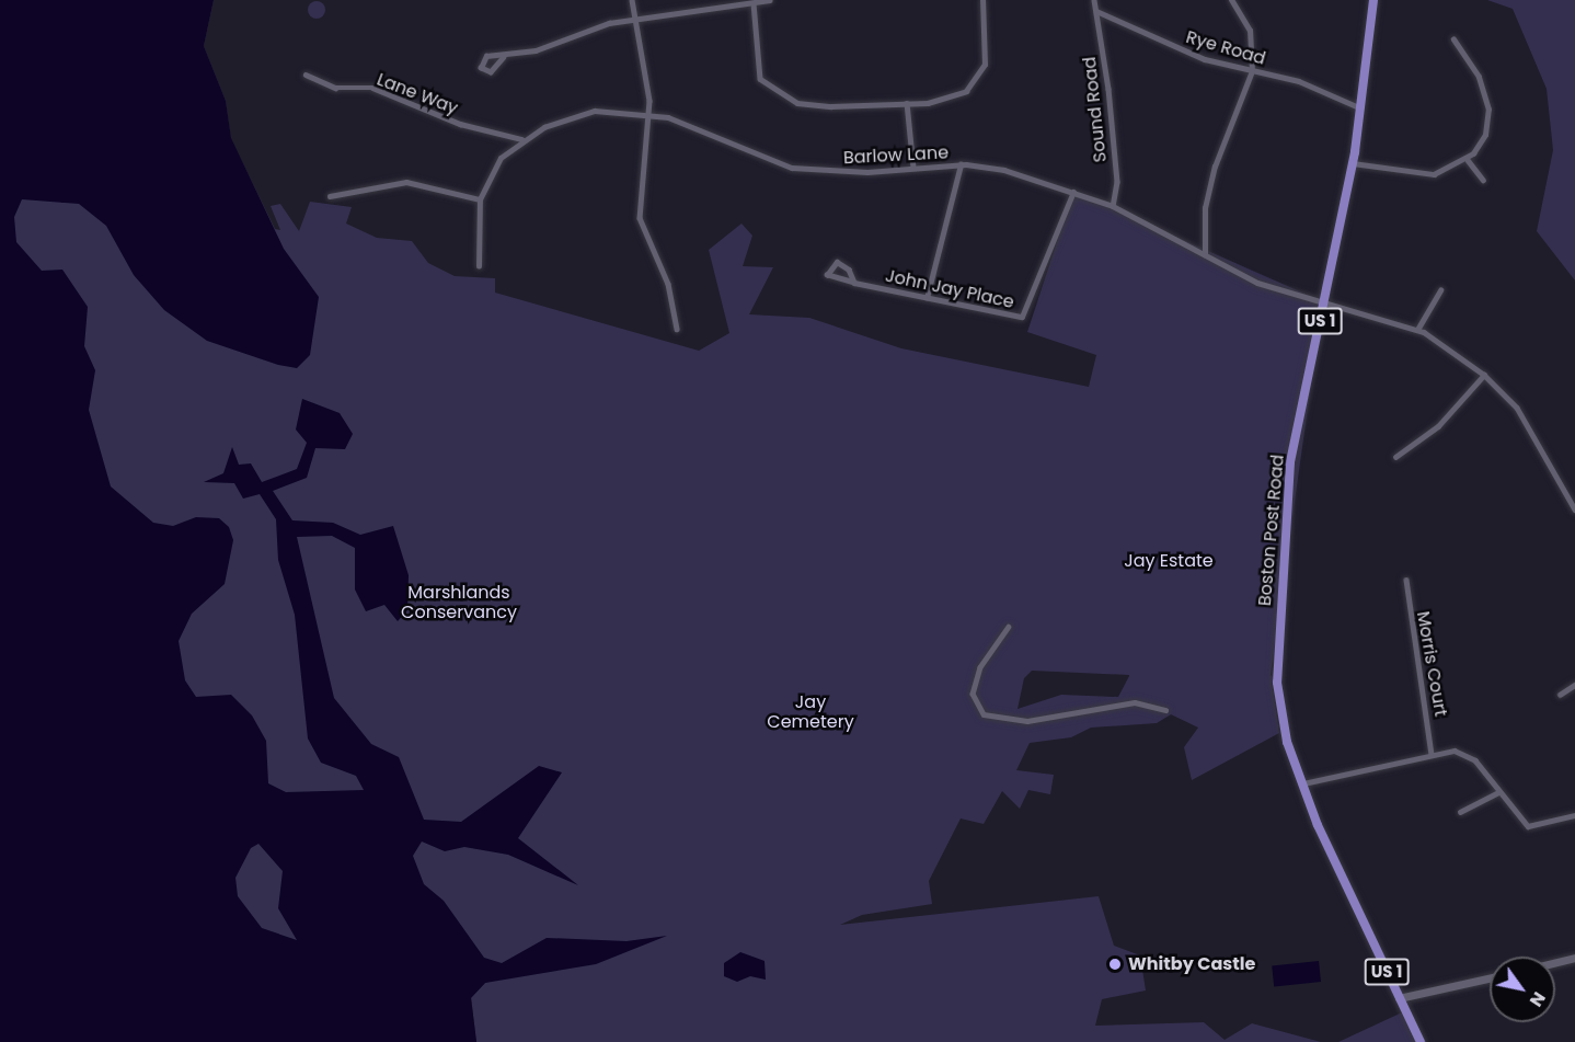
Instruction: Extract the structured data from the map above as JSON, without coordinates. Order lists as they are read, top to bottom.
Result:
{
  "streets": {
    "main road": ["US 1", "Boston Post Road"],
    "street": [
      "Rye Road",
      "Lane Way",
      "Sound Road",
      "Barlow Lane",
      "John Jay Place",
      "Morris Court"
    ]
  },
  "crossings": [
    ["Rye Road", "Sound Road"],
    ["Rye Road", "Boston Post Road"],
    ["Lane Way", "Barlow Lane"],
    ["Sound Road", "Barlow Lane"],
    ["Barlow Lane", "John Jay Place"],
    ["Barlow Lane", "Boston Post Road"]
  ],
  "parks": ["Jay Estate", "Marshlands Conservancy", "Jay Cemetery"],
  "places": ["Whitby Castle"],
  "north": "bottom right"
}
